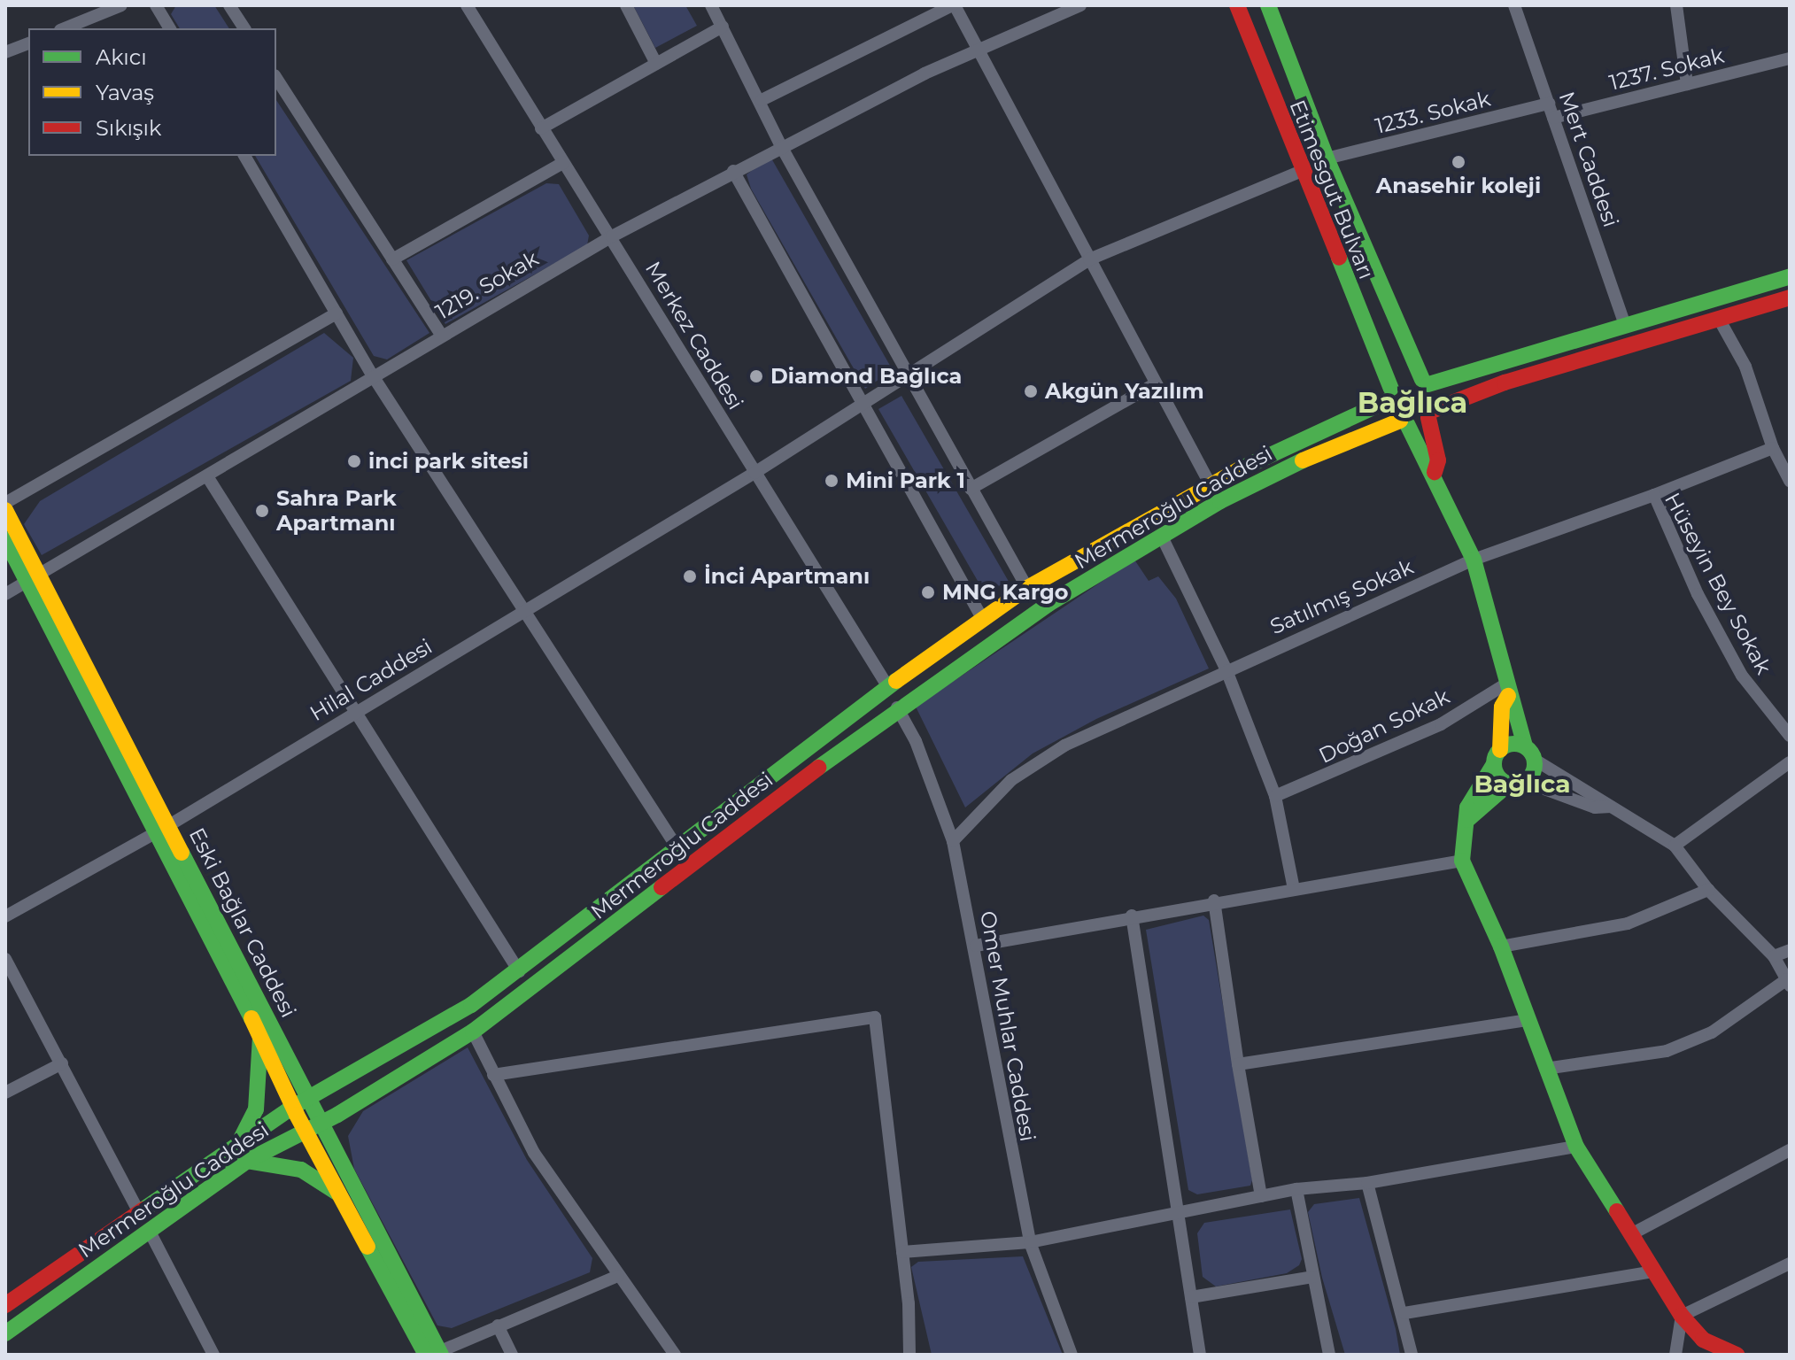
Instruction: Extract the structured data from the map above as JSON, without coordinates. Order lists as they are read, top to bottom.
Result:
{
  "streets": {
    "main road": ["Etimesgut Bulvarı", "Mermeroğlu Caddesi", "Eski Bağlar Caddesi"],
    "street": [
      "1237. Sokak",
      "1233. Sokak",
      "Mert Caddesi",
      "1219. Sokak",
      "Merkez Caddesi",
      "Hüseyin Bey Sokak",
      "Satılmış Sokak",
      "Hilal Caddesi",
      "Doğan Sokak",
      "Omer Muhlar Caddesi"
    ]
  },
  "crossings": [
    ["1237. Sokak", "Mert Caddesi"],
    ["1233. Sokak", "Mert Caddesi"],
    ["1233. Sokak", "Etimesgut Bulvarı"],
    ["Etimesgut Bulvarı", "Mermeroğlu Caddesi"],
    ["Etimesgut Bulvarı", "Hilal Caddesi"],
    ["1219. Sokak", "Merkez Caddesi"],
    ["1219. Sokak", "Eski Bağlar Caddesi"],
    ["Merkez Caddesi", "Mermeroğlu Caddesi"],
    ["Merkez Caddesi", "Hilal Caddesi"],
    ["Mermeroğlu Caddesi", "Eski Bağlar Caddesi"],
    ["Mermeroğlu Caddesi", "Omer Muhlar Caddesi"],
    ["Hüseyin Bey Sokak", "Satılmış Sokak"],
    ["Satılmış Sokak", "Omer Muhlar Caddesi"],
    ["Hilal Caddesi", "Eski Bağlar Caddesi"]
  ],
  "districts": ["Bağlıca", "Bağlıca"],
  "places": [
    "Anasehir koleji",
    "Diamond Bağlıca",
    "Akgün Yazılım",
    "inci park sitesi",
    "Mini Park 1",
    "Sahra Park Apartmanı",
    "İnci Apartmanı",
    "MNG Kargo"
  ],
  "legend": ["Akıcı", "Yavaş", "Sıkışık"]
}
